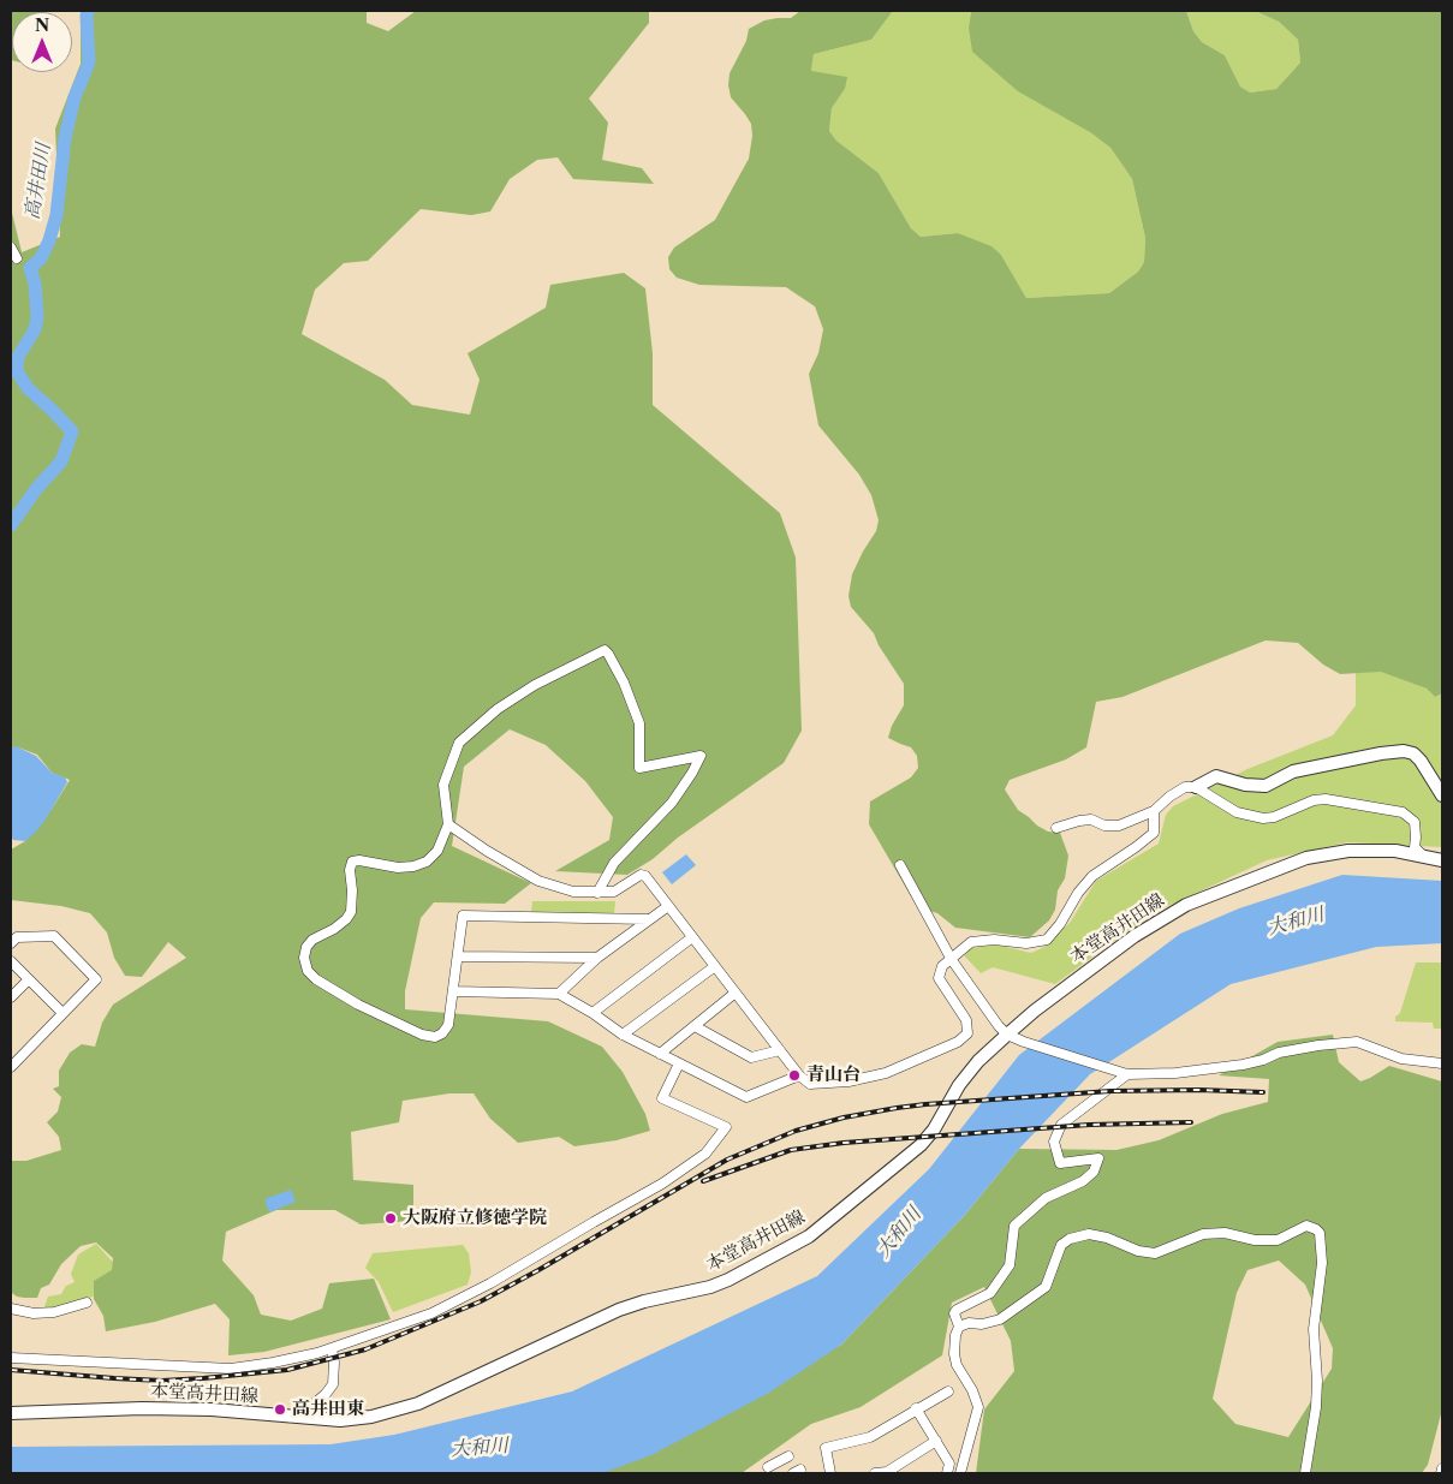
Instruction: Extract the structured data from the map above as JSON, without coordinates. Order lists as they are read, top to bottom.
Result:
{
  "streets": {
    "main road": ["本堂高井田線"]
  },
  "water": ["高井田川", "大和川"],
  "places": ["青山台", "大阪府立修徳学院", "高井田東"],
  "north": "top"
}
